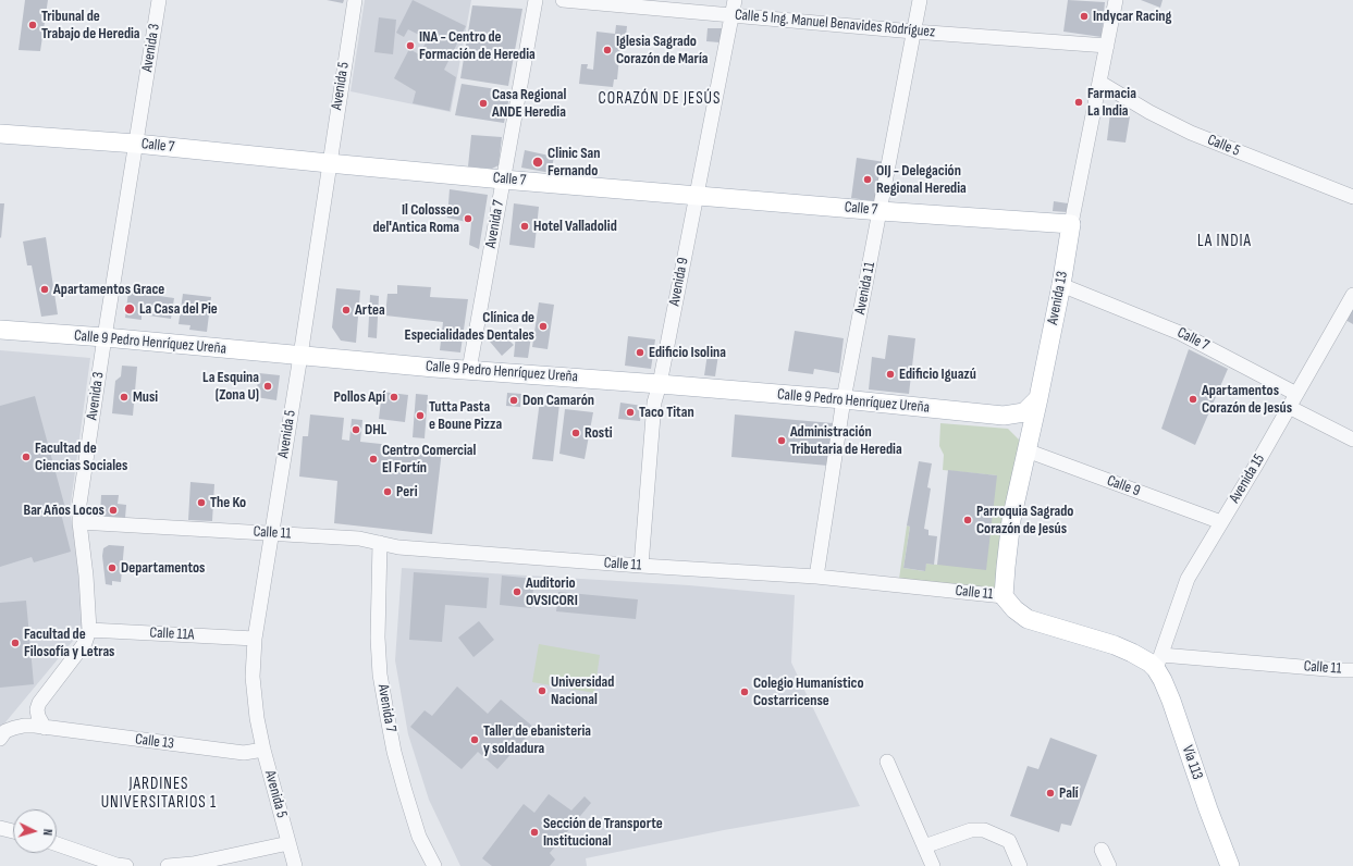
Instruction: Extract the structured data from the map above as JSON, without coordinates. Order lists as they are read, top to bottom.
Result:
{
  "streets": {
    "main road": [
      "Calle 7",
      "Avenida 13",
      "Calle 9 Pedro Henríquez Ureña",
      "Calle 11",
      "Vía 113"
    ],
    "street": [
      "Calle 5 Ing. Manuel Benavides Rodríguez",
      "Avenida 3",
      "Avenida 5",
      "Calle 5",
      "Avenida 7",
      "Avenida 9",
      "Avenida 11",
      "Avenida 15",
      "Calle 9",
      "Calle 11A",
      "Calle 13"
    ]
  },
  "crossings": [
    ["Calle 5 Ing. Manuel Benavides Rodríguez", "Avenida 9"],
    ["Calle 5 Ing. Manuel Benavides Rodríguez", "Avenida 11"],
    ["Calle 5 Ing. Manuel Benavides Rodríguez", "Avenida 13"],
    ["Avenida 3", "Calle 7"],
    ["Avenida 3", "Calle 9 Pedro Henríquez Ureña"],
    ["Avenida 3", "Calle 11"],
    ["Avenida 3", "Calle 11A"],
    ["Avenida 3", "Calle 13"],
    ["Avenida 5", "Calle 7"],
    ["Avenida 5", "Calle 9 Pedro Henríquez Ureña"],
    ["Avenida 5", "Calle 11"],
    ["Avenida 5", "Calle 11A"],
    ["Avenida 5", "Calle 13"],
    ["Calle 7", "Avenida 7"],
    ["Calle 7", "Avenida 9"],
    ["Calle 7", "Avenida 11"],
    ["Calle 7", "Avenida 13"],
    ["Calle 7", "Avenida 15"],
    ["Calle 5", "Avenida 13"],
    ["Avenida 7", "Calle 9 Pedro Henríquez Ureña"],
    ["Avenida 7", "Calle 11"],
    ["Avenida 9", "Calle 9 Pedro Henríquez Ureña"],
    ["Avenida 9", "Calle 11"],
    ["Avenida 11", "Calle 9 Pedro Henríquez Ureña"],
    ["Avenida 11", "Calle 11"],
    ["Avenida 13", "Calle 9 Pedro Henríquez Ureña"],
    ["Avenida 13", "Calle 9"],
    ["Avenida 13", "Calle 11"],
    ["Avenida 15", "Calle 9"],
    ["Avenida 15", "Calle 11"],
    ["Avenida 15", "Vía 113"],
    ["Calle 11", "Vía 113"]
  ],
  "districts": ["CORAZÓN DE JESÚS", "LA INDIA", "JARDINES UNIVERSITARIOS 1"],
  "places": [
    "Indycar Racing",
    "Tribunal de Trabajo de Heredia",
    "INA - Centro de Formación de Heredia",
    "Iglesia Sagrado Corazón de María",
    "Farmacia La India",
    "Casa Regional ANDE Heredia",
    "Clinic San Fernando",
    "OIJ - Delegación Regional Heredia",
    "Il Colosseo del'Antica Roma",
    "Hotel Valladolid",
    "Apartamentos Grace",
    "La Casa del Pie",
    "Artea",
    "Clínica de Especialidades Dentales",
    "Edificio Isolina",
    "Edificio Iguazú",
    "La Esquina (Zona U)",
    "Musi",
    "Pollos Apí",
    "Apartamentos Corazón de Jesús",
    "Don Camarón",
    "Taco Titan",
    "Tutta Pasta e Boune Pizza",
    "DHL",
    "Rosti",
    "Administración Tributaria de Heredia",
    "Facultad de Ciencias Sociales",
    "Centro Comercial El Fortín",
    "Peri",
    "The Ko",
    "Bar Años Locos",
    "Parroquia Sagrado Corazón de Jesús",
    "Departamentos",
    "Auditorio OVSICORI",
    "Facultad de Filosofía y Letras",
    "Universidad Nacional",
    "Colegio Humanístico Costarricense",
    "Taller de ebanisteria y soldadura",
    "Palí",
    "Sección de Transporte Institucional"
  ],
  "north": "right"
}
